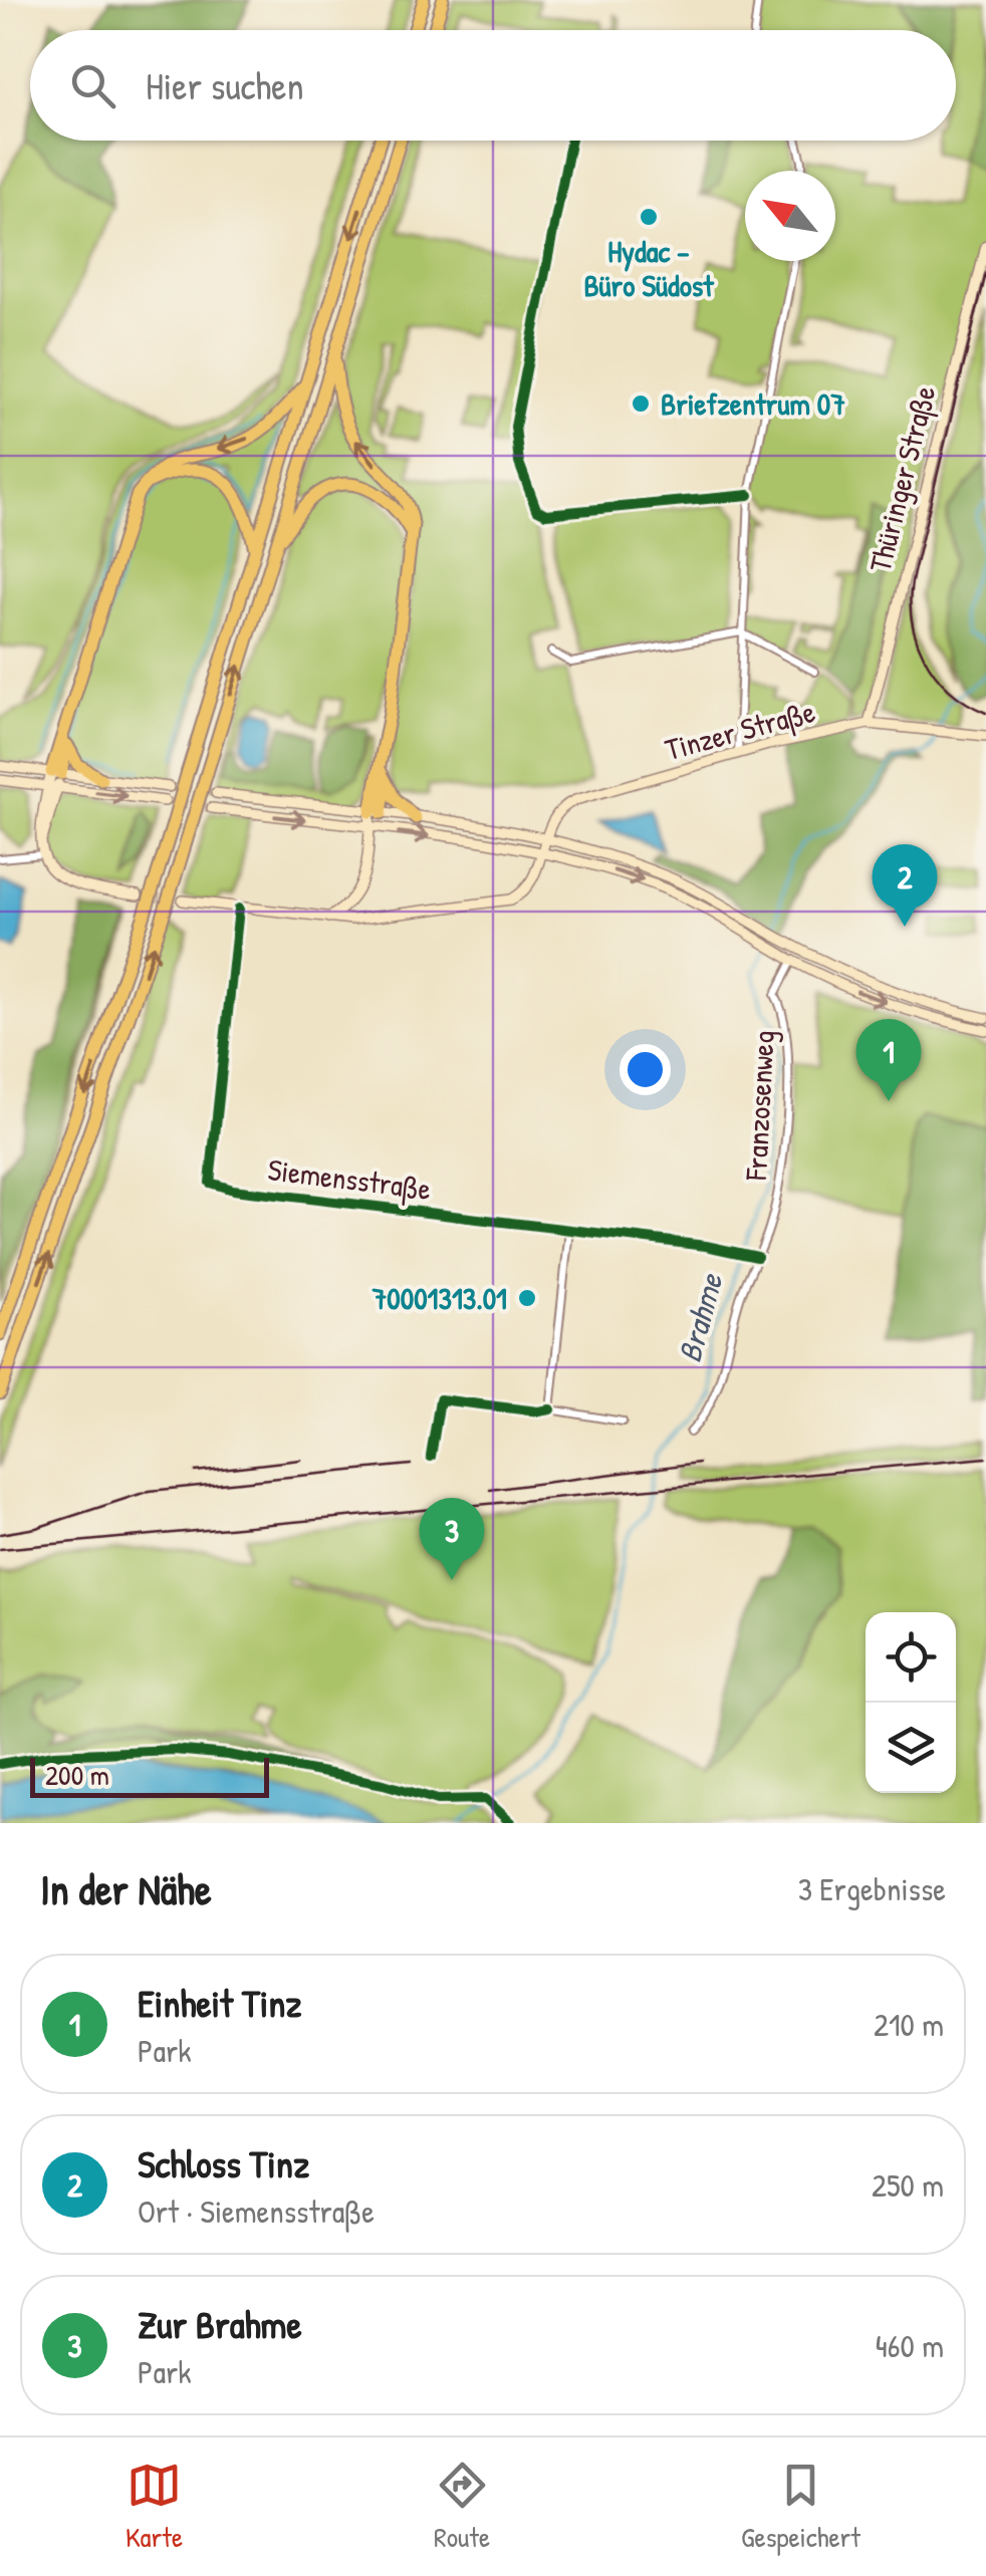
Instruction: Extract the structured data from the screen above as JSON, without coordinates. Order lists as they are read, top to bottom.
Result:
{
  "streets": {
    "main road": ["Thüringer Straße", "Tinzer Straße"],
    "street": ["Franzosenweg", "Siemensstraße"]
  },
  "crossings": [
    ["Thüringer Straße", "Tinzer Straße"],
    ["Franzosenweg", "Siemensstraße"]
  ],
  "water": ["Brahme"],
  "places": ["Hydac – Büro Südost", "Briefzentrum 07", "70001313.01"],
  "scale_bar": "200 m",
  "north": "top left",
  "page": {
    "search": "Hier suchen",
    "pins": ["2", "1", "3"],
    "scale": "200 m",
    "heading": ["In der Nähe", "3 Ergebnisse"],
    "list": [
      {
        "mark": "1",
        "name": "Einheit Tinz",
        "note": "Park",
        "value": "210 m"
      },
      {
        "mark": "2",
        "name": "Schloss Tinz",
        "note": "Ort · Siemensstraße",
        "value": "250 m"
      },
      {
        "mark": "3",
        "name": "Zur Brahme",
        "note": "Park",
        "value": "460 m"
      }
    ],
    "nav": ["Karte", "Route", "Gespeichert"]
  }
}
